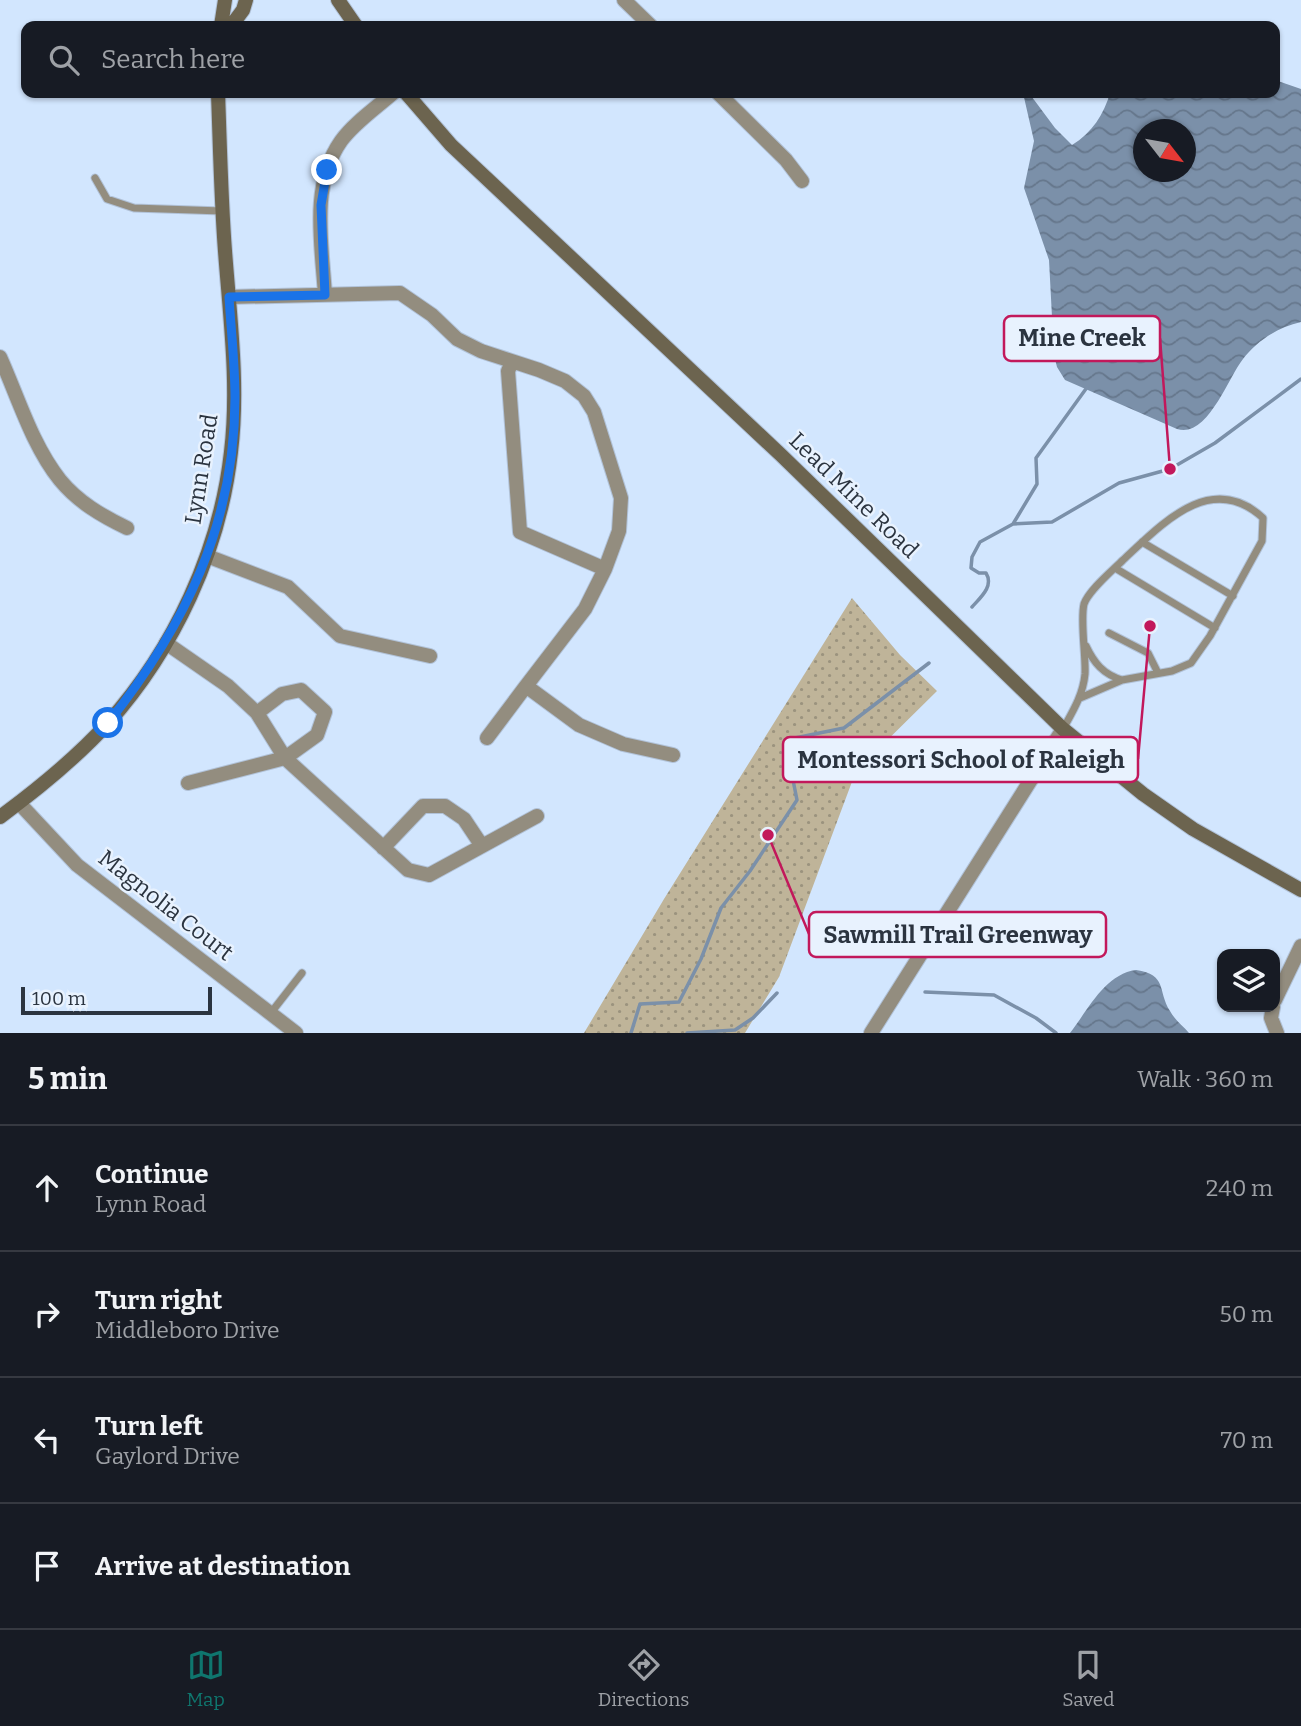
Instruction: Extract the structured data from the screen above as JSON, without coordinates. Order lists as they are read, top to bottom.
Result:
{
  "streets": {
    "main road": ["Lynn Road", "Lead Mine Road"],
    "street": ["Magnolia Court"]
  },
  "crossings": [
    ["Lynn Road", "Magnolia Court"]
  ],
  "places": ["Mine Creek", "Montessori School of Raleigh", "Sawmill Trail Greenway"],
  "scale_bar": "100 m",
  "north": "bottom right",
  "page": {
    "search": "Search here",
    "scale": "100 m",
    "heading": ["5 min", "Walk · 360 m"],
    "list": [
      ["Continue", "Lynn Road", "240 m"],
      ["Turn right", "Middleboro Drive", "50 m"],
      ["Turn left", "Gaylord Drive", "70 m"],
      "Arrive at destination"
    ],
    "nav": ["Map", "Directions", "Saved"]
  }
}
